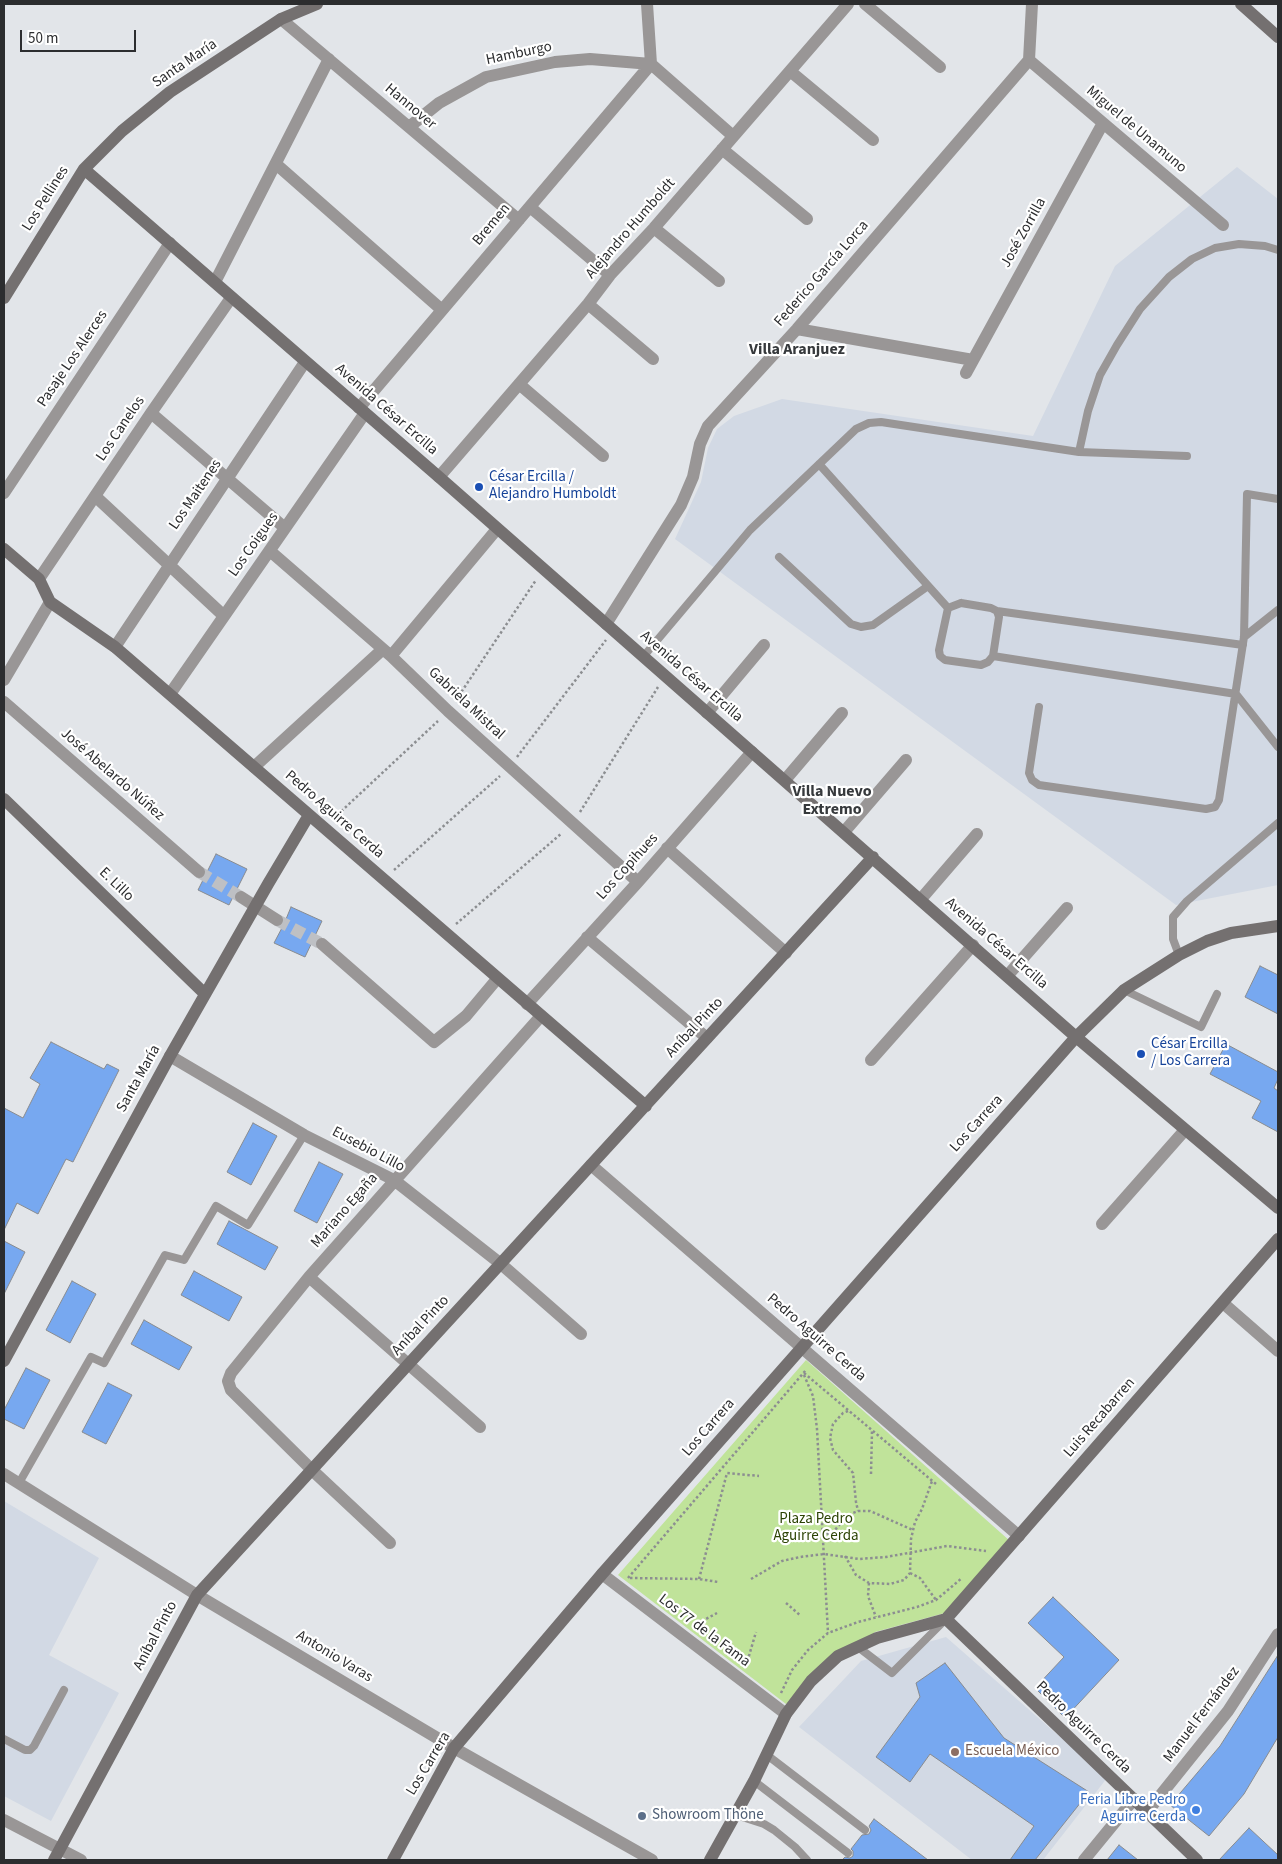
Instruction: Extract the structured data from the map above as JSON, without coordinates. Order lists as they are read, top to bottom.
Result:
{
  "streets": {
    "street": [
      "Hamburgo",
      "Santa María",
      "Hannover",
      "Miguel de Unamuno",
      "Los Pellines",
      "Bremen",
      "Alejandro Humboldt",
      "José Zorrilla",
      "Federico García Lorca",
      "Pasaje Los Alerces",
      "Avenida César Ercilla",
      "Los Canelos",
      "Los Maitenes",
      "Los Coigues",
      "Gabriela Mistral",
      "José Abelardo Núñez",
      "Pedro Aguirre Cerda",
      "Los Copihues",
      "E. Lillo",
      "Aníbal Pinto",
      "Los Carrera",
      "Eusebio Lillo",
      "Mariano Egaña",
      "Luis Recabarren",
      "Los 77 de la Fama",
      "Antonio Varas",
      "Manuel Fernández"
    ]
  },
  "crossings": [
    ["Hamburgo", "Hannover"],
    ["Hamburgo", "Bremen"],
    ["Santa María", "Hannover"],
    ["Santa María", "Los Pellines"],
    ["Santa María", "Avenida César Ercilla"],
    ["Santa María", "Pedro Aguirre Cerda"],
    ["Santa María", "E. Lillo"],
    ["Santa María", "Eusebio Lillo"],
    ["Hannover", "Bremen"],
    ["Miguel de Unamuno", "José Zorrilla"],
    ["Miguel de Unamuno", "Federico García Lorca"],
    ["Los Pellines", "Avenida César Ercilla"],
    ["Bremen", "Avenida César Ercilla"],
    ["Bremen", "Los Coigues"],
    ["Alejandro Humboldt", "Avenida César Ercilla"],
    ["Federico García Lorca", "Avenida César Ercilla"],
    ["Pasaje Los Alerces", "Avenida César Ercilla"],
    ["Avenida César Ercilla", "Los Canelos"],
    ["Avenida César Ercilla", "Los Maitenes"],
    ["Avenida César Ercilla", "Los Coigues"],
    ["Avenida César Ercilla", "Los Copihues"],
    ["Avenida César Ercilla", "Aníbal Pinto"],
    ["Avenida César Ercilla", "Los Carrera"],
    ["Los Canelos", "Pedro Aguirre Cerda"],
    ["Los Maitenes", "Pedro Aguirre Cerda"],
    ["Los Coigues", "Gabriela Mistral"],
    ["Los Coigues", "Pedro Aguirre Cerda"],
    ["Gabriela Mistral", "Los Copihues"],
    ["Pedro Aguirre Cerda", "Los Copihues"],
    ["Pedro Aguirre Cerda", "Aníbal Pinto"],
    ["Pedro Aguirre Cerda", "Los Carrera"],
    ["Pedro Aguirre Cerda", "Mariano Egaña"],
    ["Pedro Aguirre Cerda", "Luis Recabarren"],
    ["Pedro Aguirre Cerda", "Manuel Fernández"],
    ["Aníbal Pinto", "Eusebio Lillo"],
    ["Aníbal Pinto", "Mariano Egaña"],
    ["Aníbal Pinto", "Antonio Varas"],
    ["Los Carrera", "Los 77 de la Fama"],
    ["Los Carrera", "Antonio Varas"],
    ["Eusebio Lillo", "Mariano Egaña"]
  ],
  "districts": ["Villa Aranjuez", "Villa Nuevo Extremo"],
  "parks": ["Plaza Pedro Aguirre Cerda"],
  "places": [
    "César Ercilla / Alejandro Humboldt",
    "César Ercilla / Los Carrera",
    "Escuela México",
    "Feria Libre Pedro Aguirre Cerda",
    "Showroom Thöne"
  ],
  "scale_bar": "50 m"
}
